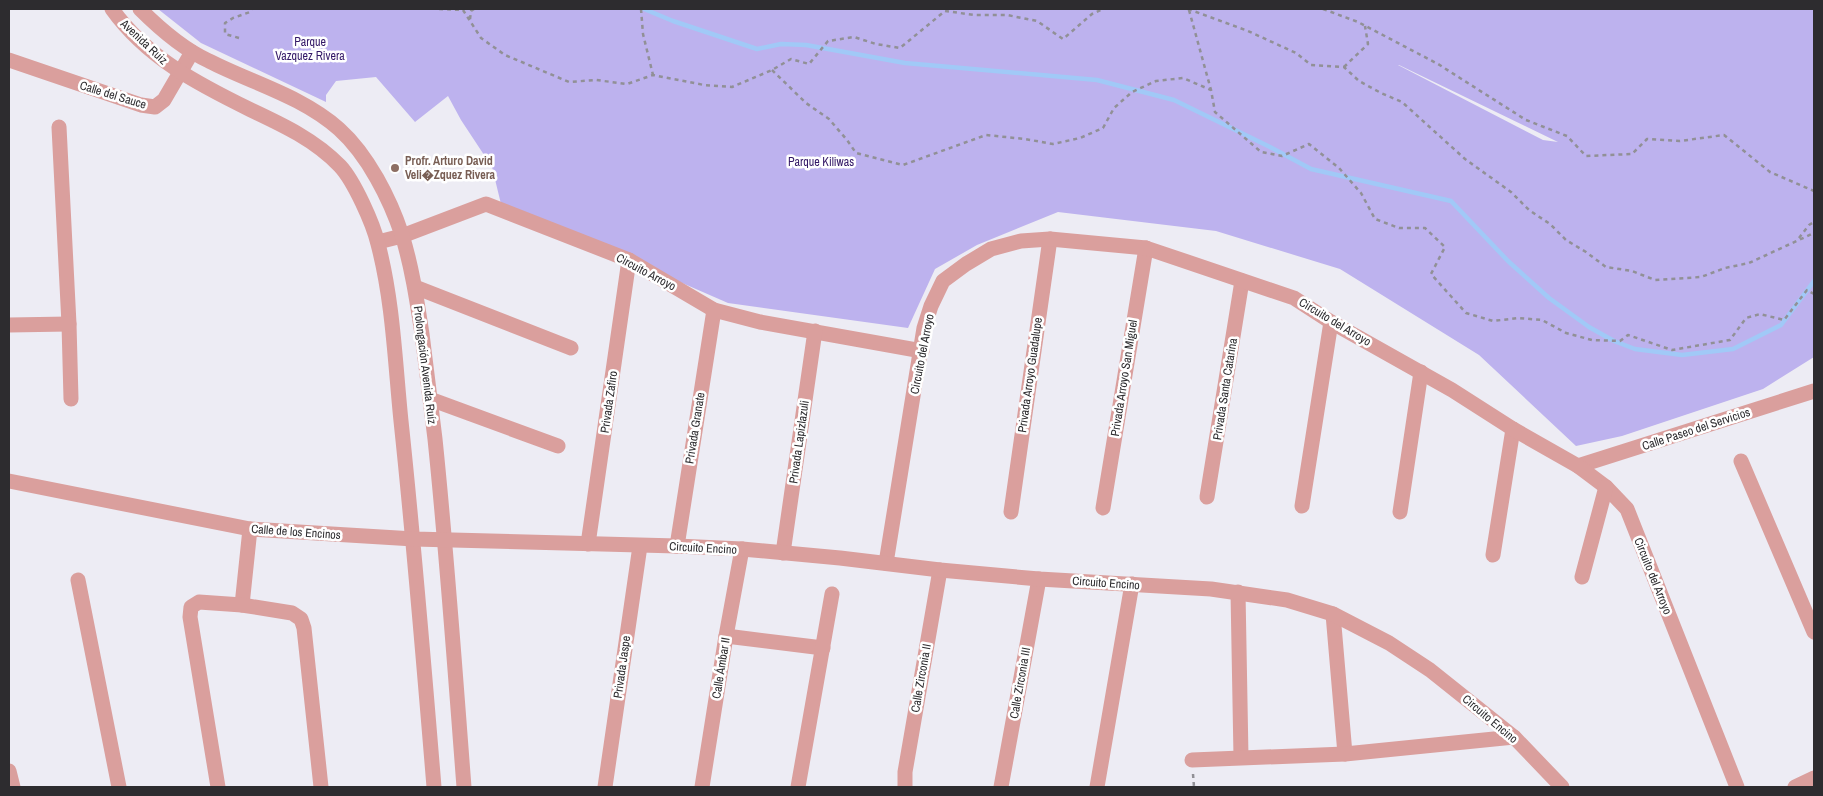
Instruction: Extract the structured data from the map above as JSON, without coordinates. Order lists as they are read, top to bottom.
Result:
{
  "streets": {
    "street": [
      "Avenida Ruiz",
      "Calle del Sauce",
      "Circuito Arroyo",
      "Circuito del Arroyo",
      "Prolongación Avenida Ruíz",
      "Privada Arroyo Guadalupe",
      "Privada Arroyo San Miguel",
      "Privada Santa Catarina",
      "Privada Zafiro",
      "Privada Granate",
      "Calle Paseo del Servicios",
      "Privada Lapizlazuli",
      "Calle de los Encinos",
      "Circuito Encino",
      "Privada Jaspe",
      "Calle Ámbar II",
      "Calle Zirconia II",
      "Calle Zirconia III"
    ]
  },
  "crossings": [
    ["Avenida Ruiz", "Calle del Sauce"],
    ["Avenida Ruiz", "Prolongación Avenida Ruíz"],
    ["Calle del Sauce", "Prolongación Avenida Ruíz"],
    ["Circuito Arroyo", "Circuito del Arroyo"],
    ["Circuito Arroyo", "Prolongación Avenida Ruíz"],
    ["Circuito Arroyo", "Privada Zafiro"],
    ["Circuito Arroyo", "Privada Granate"],
    ["Circuito Arroyo", "Privada Lapizlazuli"],
    ["Circuito del Arroyo", "Privada Arroyo Guadalupe"],
    ["Circuito del Arroyo", "Privada Arroyo San Miguel"],
    ["Circuito del Arroyo", "Privada Santa Catarina"],
    ["Circuito del Arroyo", "Calle Paseo del Servicios"],
    ["Circuito del Arroyo", "Circuito Encino"],
    ["Prolongación Avenida Ruíz", "Calle de los Encinos"],
    ["Privada Zafiro", "Calle de los Encinos"],
    ["Privada Zafiro", "Circuito Encino"],
    ["Privada Granate", "Circuito Encino"],
    ["Privada Lapizlazuli", "Circuito Encino"],
    ["Calle de los Encinos", "Circuito Encino"],
    ["Circuito Encino", "Privada Jaspe"],
    ["Circuito Encino", "Calle Ámbar II"],
    ["Circuito Encino", "Calle Zirconia II"],
    ["Circuito Encino", "Calle Zirconia III"]
  ],
  "parks": ["Parque Vazquez Rivera", "Parque Kiliwas"],
  "places": ["Profr. Arturo David Veli�Zquez Rivera"]
}
